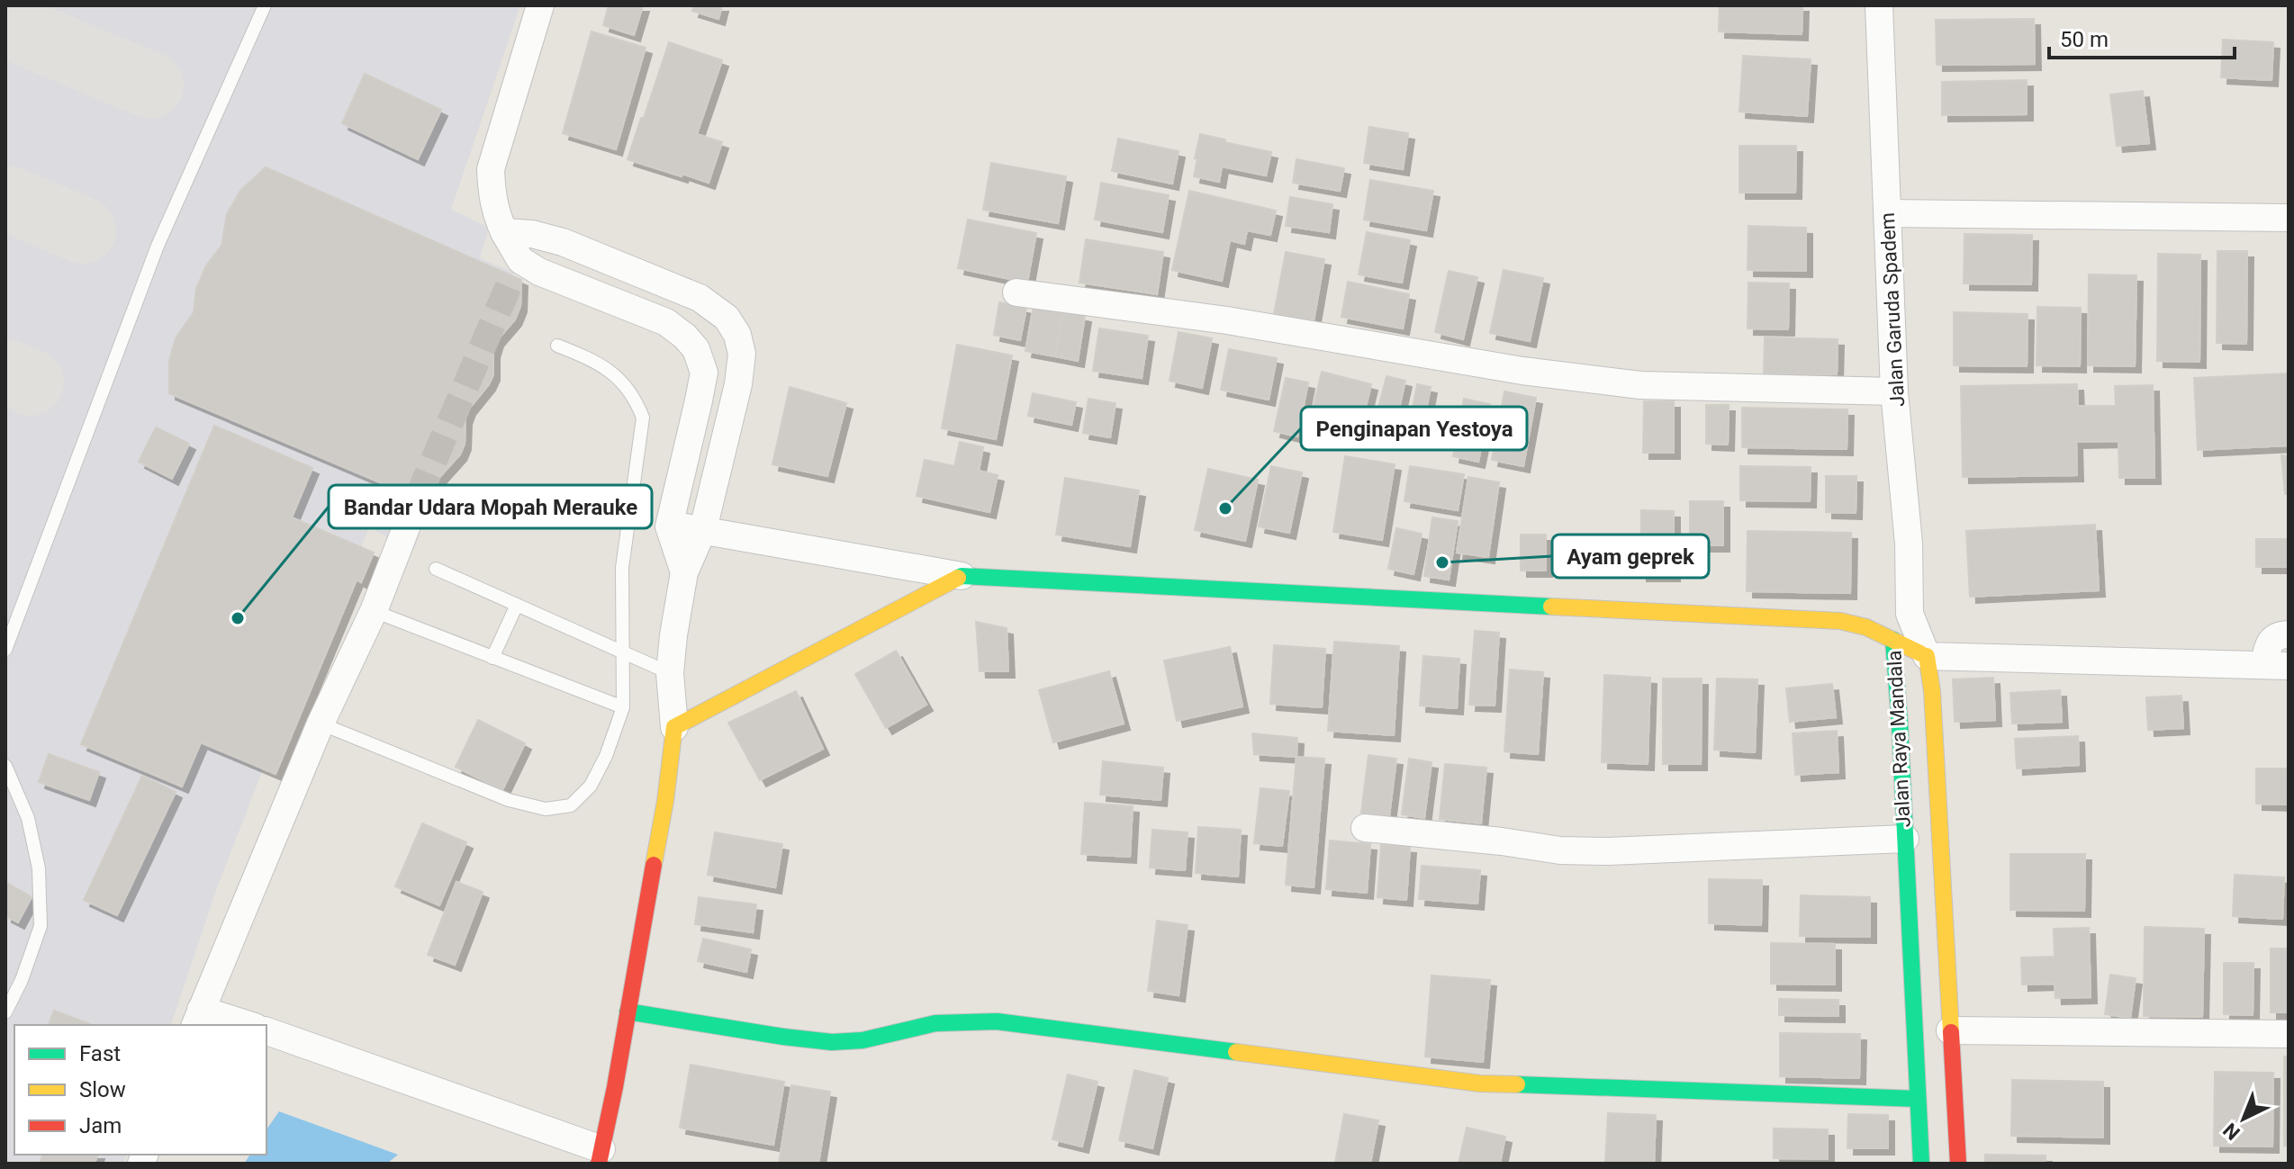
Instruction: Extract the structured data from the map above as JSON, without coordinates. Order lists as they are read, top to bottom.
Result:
{
  "streets": {
    "main road": ["Jalan Raya Mandala"],
    "street": ["Jalan Garuda Spadem"]
  },
  "crossings": [
    ["Jalan Garuda Spadem", "Jalan Raya Mandala"]
  ],
  "places": ["Penginapan Yestoya", "Ayam geprek", "Bandar Udara Mopah Merauke"],
  "legend": ["Fast", "Slow", "Jam"],
  "scale_bar": "50 m",
  "north": "bottom left"
}
